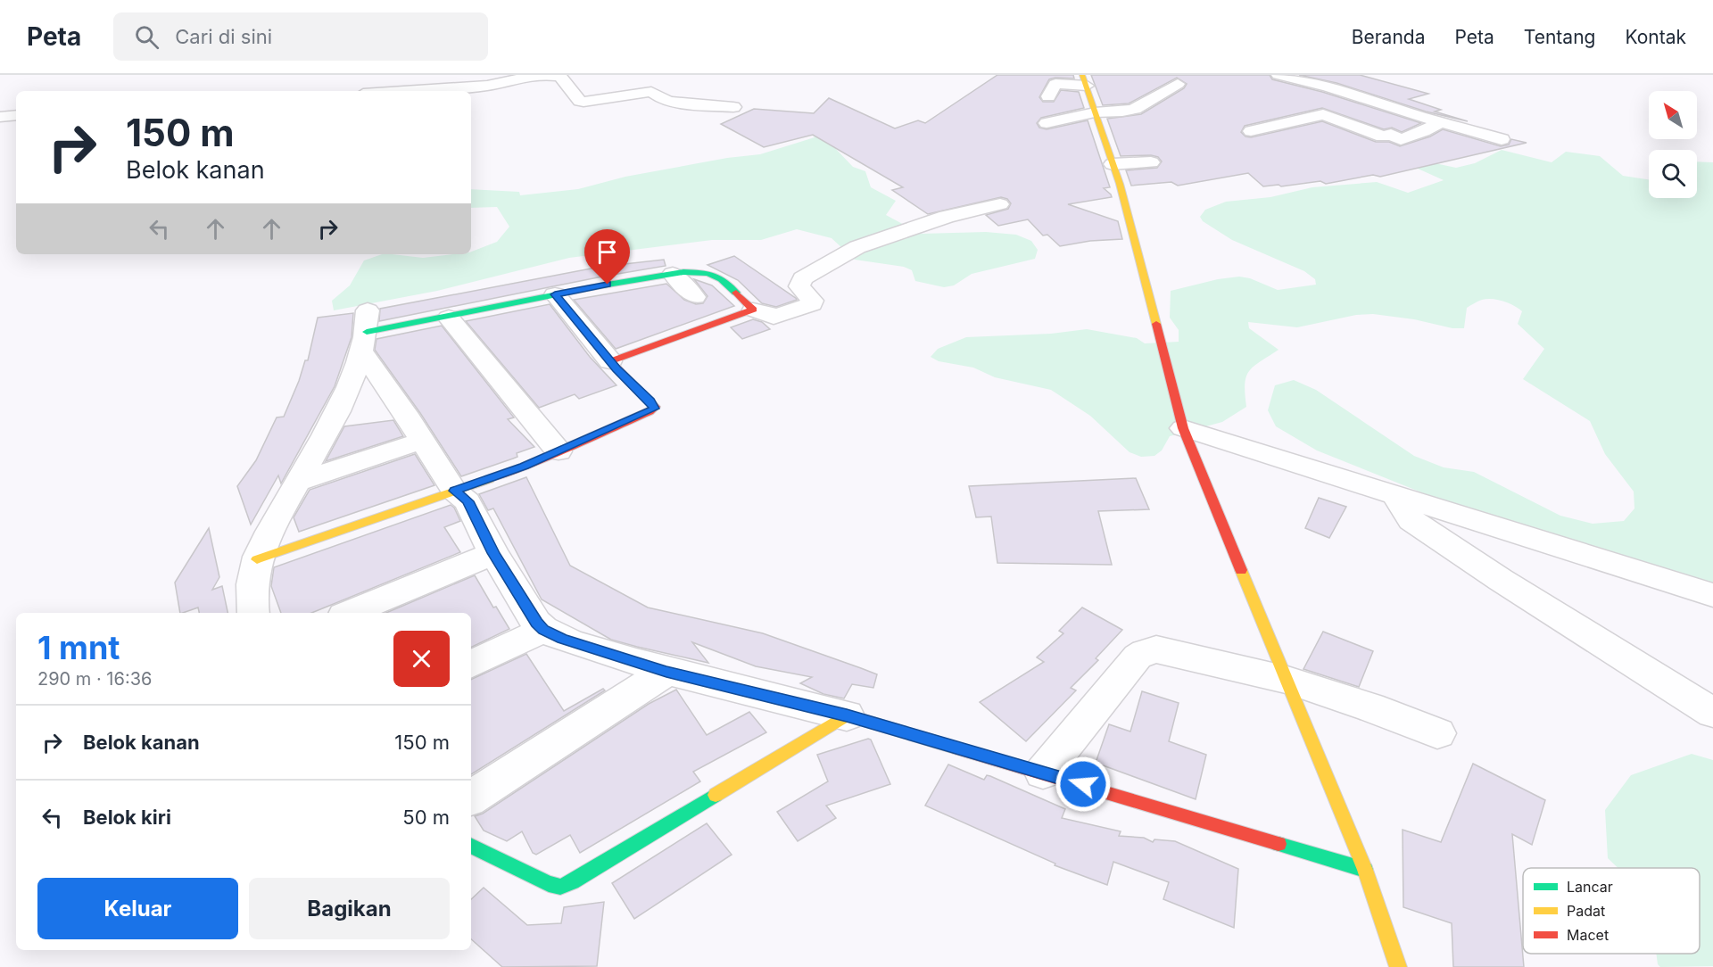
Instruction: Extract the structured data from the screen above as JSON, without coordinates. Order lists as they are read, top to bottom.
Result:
{
  "legend": ["Lancar", "Padat", "Macet"],
  "north": "top left",
  "page": {
    "header": "Peta",
    "search": "Cari di sini",
    "nav": [
      "Beranda",
      "Peta",
      "Tentang",
      "Kontak"
    ],
    "turn": ["150 m", "Belok kanan"],
    "heading": ["1 mnt", "290 m · 16:36"],
    "list": [
      {
        "name": "Belok kanan",
        "value": "150 m"
      },
      {
        "name": "Belok kiri",
        "value": "50 m"
      }
    ],
    "buttons": ["Keluar", "Bagikan"]
  }
}
